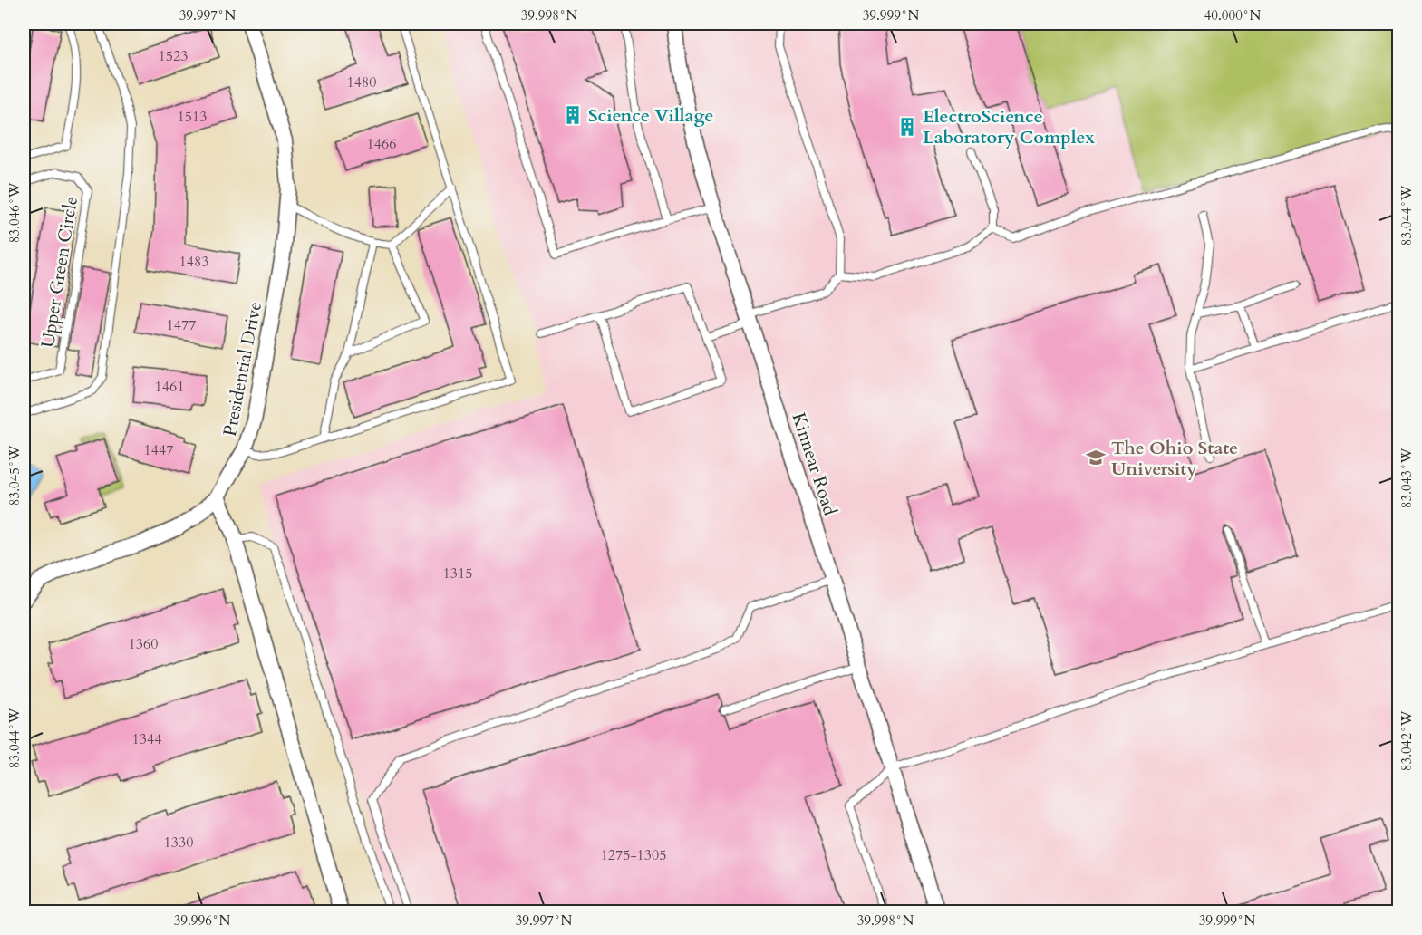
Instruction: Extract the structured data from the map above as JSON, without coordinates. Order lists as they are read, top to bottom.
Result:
{
  "streets": {
    "street": ["Presidential Drive", "Kinnear Road"],
    "lane": ["Upper Green Circle"]
  },
  "places": {
    "building": ["Science Village", "ElectroScience Laboratory Complex"],
    "school or university": ["The Ohio State University"]
  },
  "house_numbers": [
    "1523",
    "1480",
    "1513",
    "1466",
    "1483",
    "1477",
    "1461",
    "1447",
    "1315",
    "1360",
    "1344",
    "1330",
    "1275-1305"
  ],
  "coordinates": [
    "39.997°N",
    "39.998°N",
    "39.999°N",
    "40.000°N",
    "83.046°W",
    "83.044°W",
    "83.045°W",
    "83.043°W",
    "83.042°W",
    "39.996°N"
  ]
}
